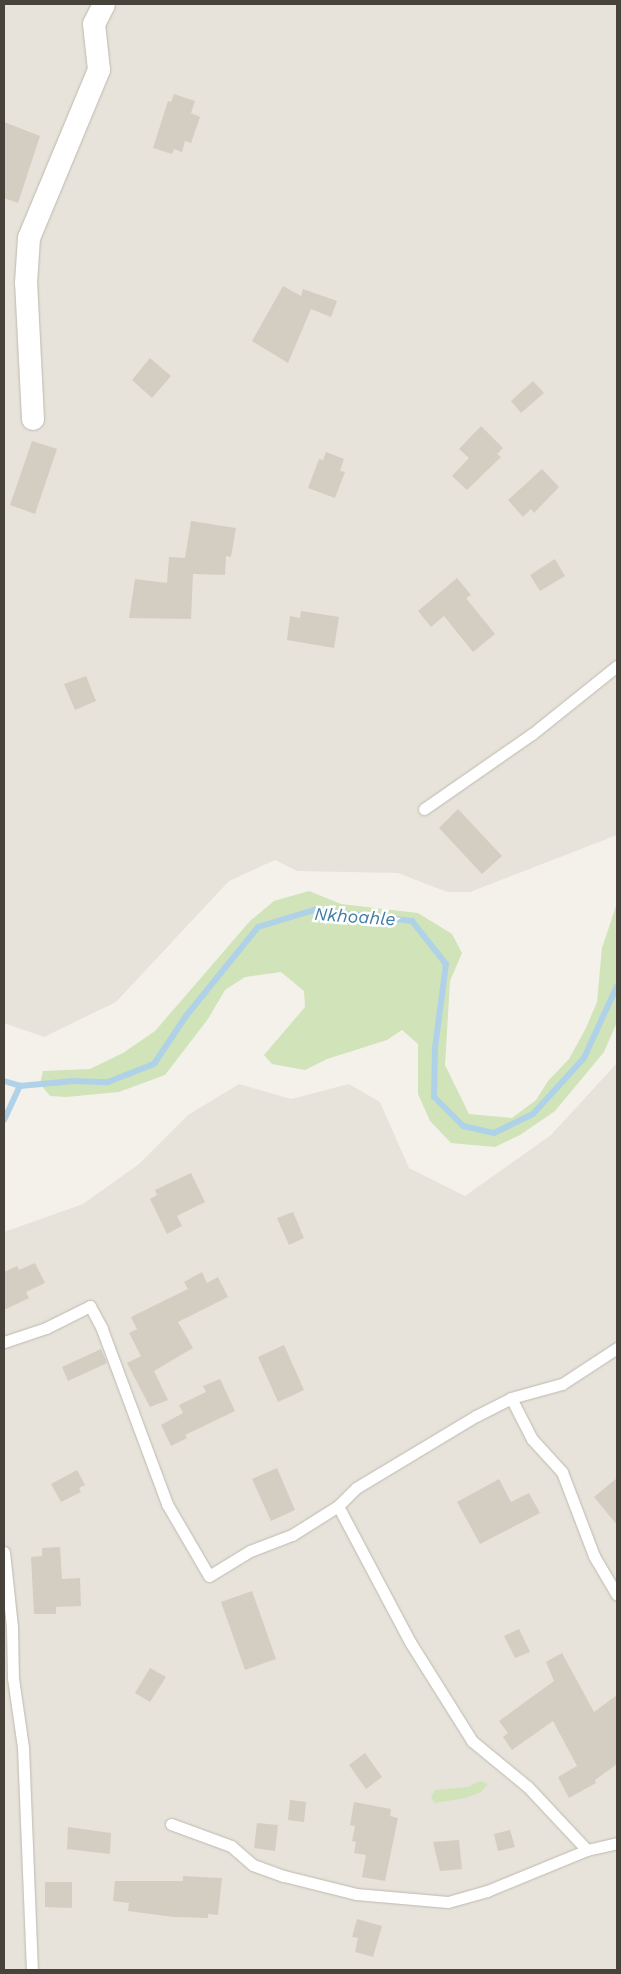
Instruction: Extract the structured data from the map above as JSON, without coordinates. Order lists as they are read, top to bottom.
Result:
{
  "water": ["Nkhoahle"]
}
